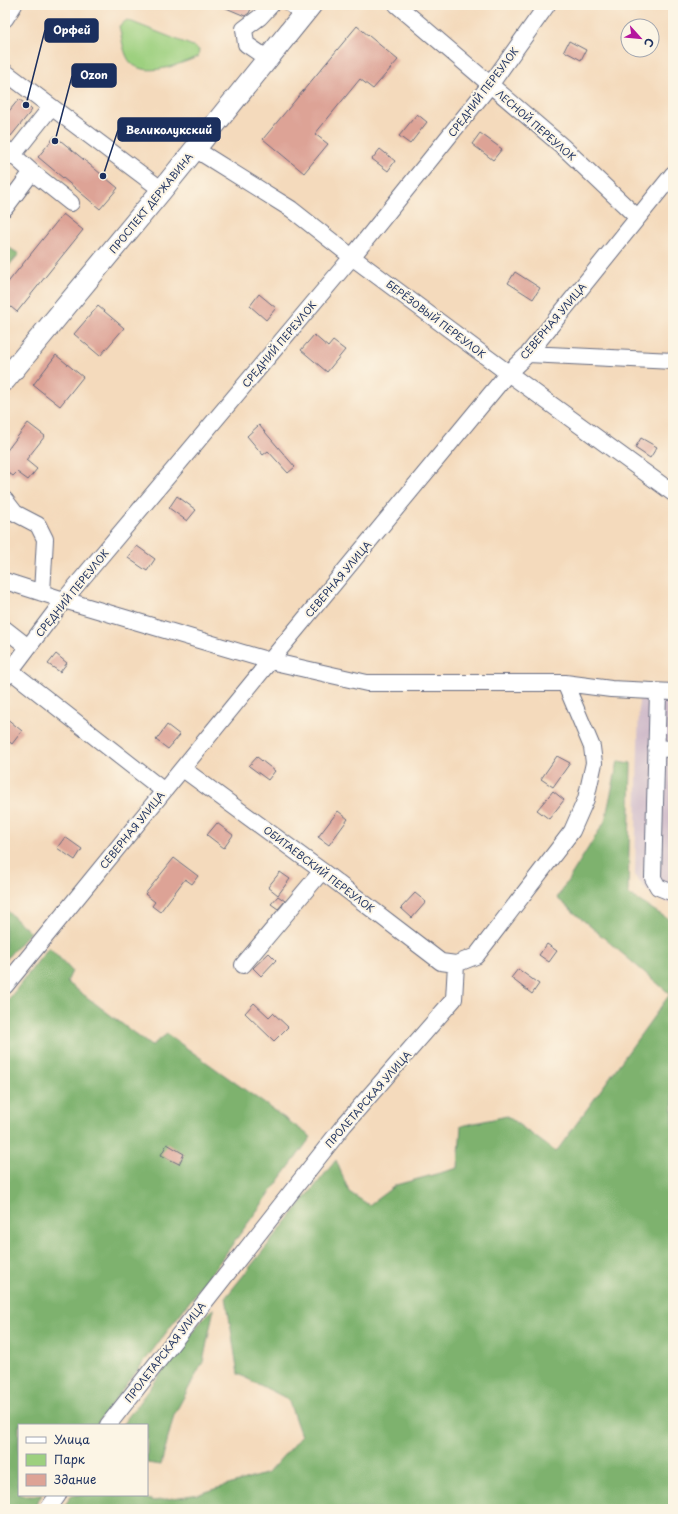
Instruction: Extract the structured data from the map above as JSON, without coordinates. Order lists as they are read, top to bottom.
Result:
{
  "streets": {
    "main road": ["ПРОСПЕКТ ДЕРЖАВИНА"],
    "street": [
      "СРЕДНИЙ ПЕРЕУЛОК",
      "ЛЕСНОЙ ПЕРЕУЛОК",
      "БЕРЁЗОВЫЙ ПЕРЕУЛОК",
      "СЕВЕРНАЯ УЛИЦА",
      "ОБИТАЕВСКИЙ ПЕРЕУЛОК",
      "ПРОЛЕТАРСКАЯ УЛИЦА"
    ]
  },
  "crossings": [
    ["СРЕДНИЙ ПЕРЕУЛОК", "ЛЕСНОЙ ПЕРЕУЛОК"],
    ["СРЕДНИЙ ПЕРЕУЛОК", "БЕРЁЗОВЫЙ ПЕРЕУЛОК"],
    ["ЛЕСНОЙ ПЕРЕУЛОК", "СЕВЕРНАЯ УЛИЦА"],
    ["ПРОСПЕКТ ДЕРЖАВИНА", "БЕРЁЗОВЫЙ ПЕРЕУЛОК"],
    ["БЕРЁЗОВЫЙ ПЕРЕУЛОК", "СЕВЕРНАЯ УЛИЦА"],
    ["СЕВЕРНАЯ УЛИЦА", "ОБИТАЕВСКИЙ ПЕРЕУЛОК"],
    ["ОБИТАЕВСКИЙ ПЕРЕУЛОК", "ПРОЛЕТАРСКАЯ УЛИЦА"]
  ],
  "places": ["Орфей", "Ozon", "Великолукский"],
  "legend": ["Улица", "Парк", "Здание"],
  "north": "bottom right"
}
